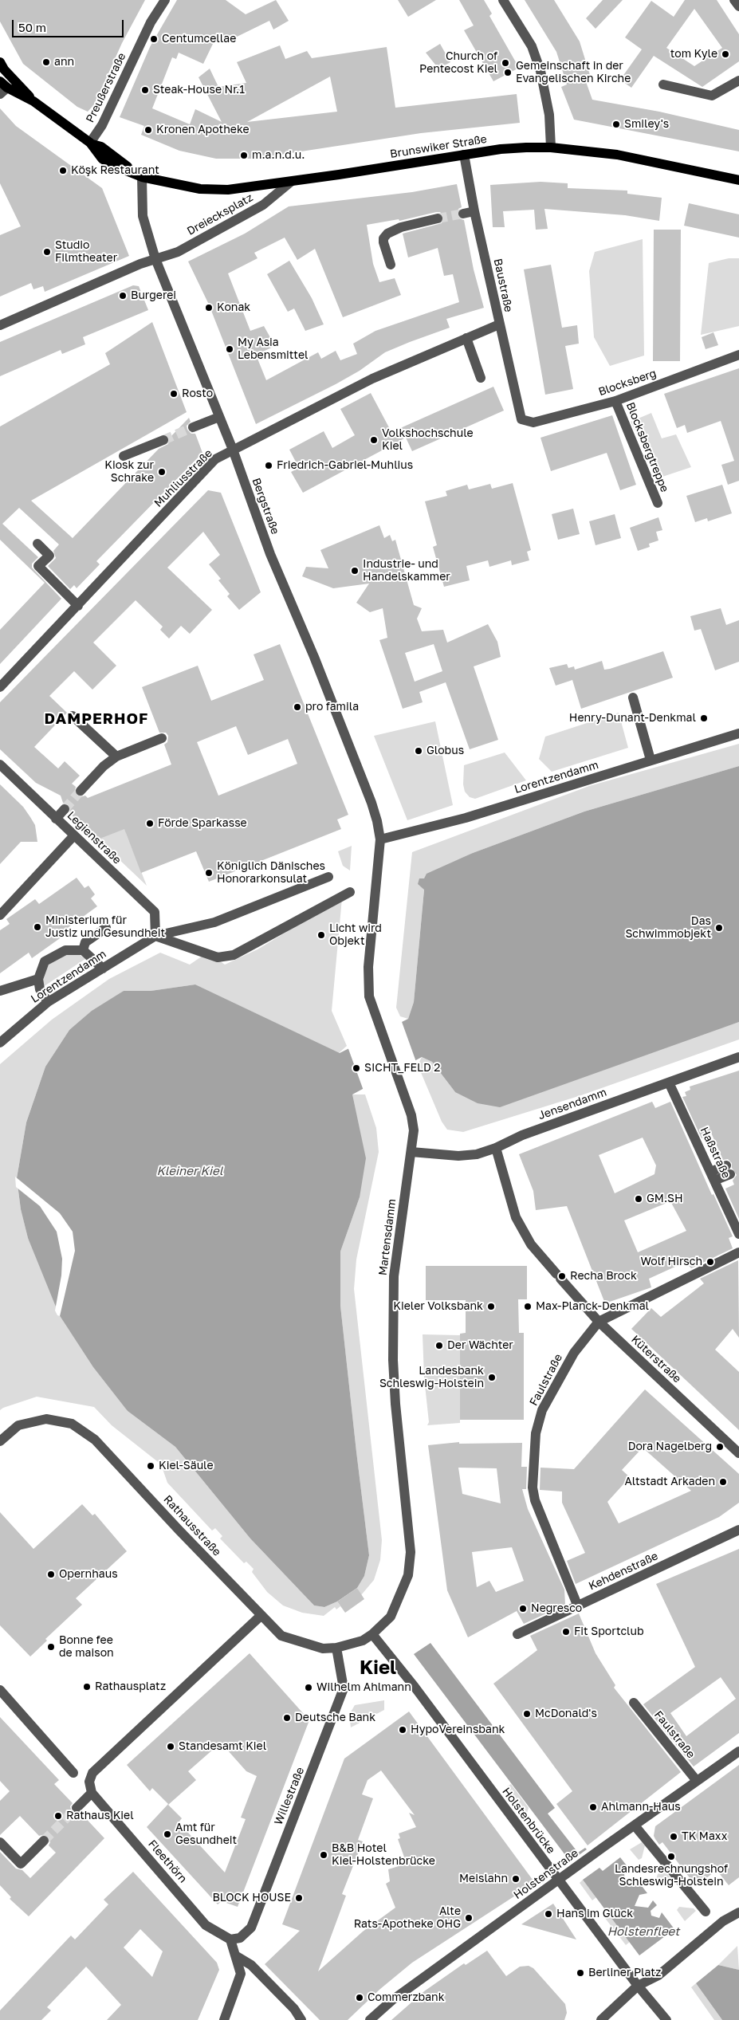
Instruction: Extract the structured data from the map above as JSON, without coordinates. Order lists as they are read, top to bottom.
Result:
{
  "streets": {
    "main road": ["Brunswiker Straße"],
    "street": [
      "Preußerstraße",
      "Dreiecksplatz",
      "Baustraße",
      "Blocksberg",
      "Blocksbergtreppe",
      "Muhliusstraße",
      "Bergstraße",
      "Lorentzendamm",
      "Legienstraße",
      "Jensendamm",
      "Haßstraße",
      "Martensdamm",
      "Küterstraße",
      "Faulstraße",
      "Rathausstraße",
      "Kehdenstraße",
      "Willestraße",
      "Holstenbrücke",
      "Fleethörn",
      "Holstenstraße"
    ]
  },
  "crossings": [
    ["Brunswiker Straße", "Dreiecksplatz"],
    ["Brunswiker Straße", "Baustraße"],
    ["Brunswiker Straße", "Bergstraße"],
    ["Dreiecksplatz", "Bergstraße"],
    ["Baustraße", "Blocksberg"],
    ["Baustraße", "Muhliusstraße"],
    ["Blocksberg", "Blocksbergtreppe"],
    ["Muhliusstraße", "Bergstraße"],
    ["Bergstraße", "Lorentzendamm"],
    ["Bergstraße", "Martensdamm"],
    ["Lorentzendamm", "Legienstraße"],
    ["Lorentzendamm", "Martensdamm"],
    ["Jensendamm", "Haßstraße"],
    ["Jensendamm", "Martensdamm"],
    ["Jensendamm", "Küterstraße"],
    ["Martensdamm", "Rathausstraße"],
    ["Martensdamm", "Holstenbrücke"],
    ["Küterstraße", "Faulstraße"],
    ["Faulstraße", "Kehdenstraße"],
    ["Faulstraße", "Holstenstraße"],
    ["Rathausstraße", "Willestraße"],
    ["Rathausstraße", "Holstenbrücke"],
    ["Willestraße", "Fleethörn"],
    ["Holstenbrücke", "Holstenstraße"]
  ],
  "districts": ["DAMPERHOF", "Kiel"],
  "water": ["Kleiner Kiel", "Holstenfleet"],
  "places": [
    "Centumcellae",
    "tom Kyle",
    "ann",
    "Church of Pentecost Kiel",
    "Gemeinschaft in der Evangelischen Kirche",
    "Steak-House Nr.1",
    "Smiley's",
    "Kronen Apotheke",
    "m.a.n.d.u.",
    "Köşk Restaurant",
    "Studio Filmtheater",
    "Burgerei",
    "Konak",
    "My Asia Lebensmittel",
    "Rosto",
    "Volkshochschule Kiel",
    "Friedrich-Gabriel-Muhlius",
    "Kiosk zur Schrake",
    "Industrie- und Handelskammer",
    "pro famila",
    "Henry-Dunant-Denkmal",
    "Globus",
    "Förde Sparkasse",
    "Königlich Dänisches Honorarkonsulat",
    "Ministerium für Justiz und Gesundheit",
    "Das Schwimmobjekt",
    "Licht wird Objekt",
    "SICHT_FELD 2",
    "GM.SH",
    "Wolf Hirsch",
    "Recha Brock",
    "Kieler Volksbank",
    "Max-Planck-Denkmal",
    "Der Wächter",
    "Landesbank Schleswig-Holstein",
    "Dora Nagelberg",
    "Kiel-Säule",
    "Altstadt Arkaden",
    "Opernhaus",
    "Negresco",
    "Fit Sportclub",
    "Bonne fee de maison",
    "Rathausplatz",
    "Wilhelm Ahlmann",
    "McDonald's",
    "Deutsche Bank",
    "HypoVereinsbank",
    "Standesamt Kiel",
    "Ahlmann-Haus",
    "Rathaus Kiel",
    "Amt für Gesundheit",
    "TK Maxx",
    "B&B Hotel Kiel-Holstenbrücke",
    "Landesrechnungshof Schleswig-Holstein",
    "Meislahn",
    "BLOCK HOUSE",
    "Hans im Glück",
    "Alte Rats-Apotheke OHG",
    "Berliner Platz",
    "Commerzbank"
  ],
  "scale_bar": "50 m"
}
